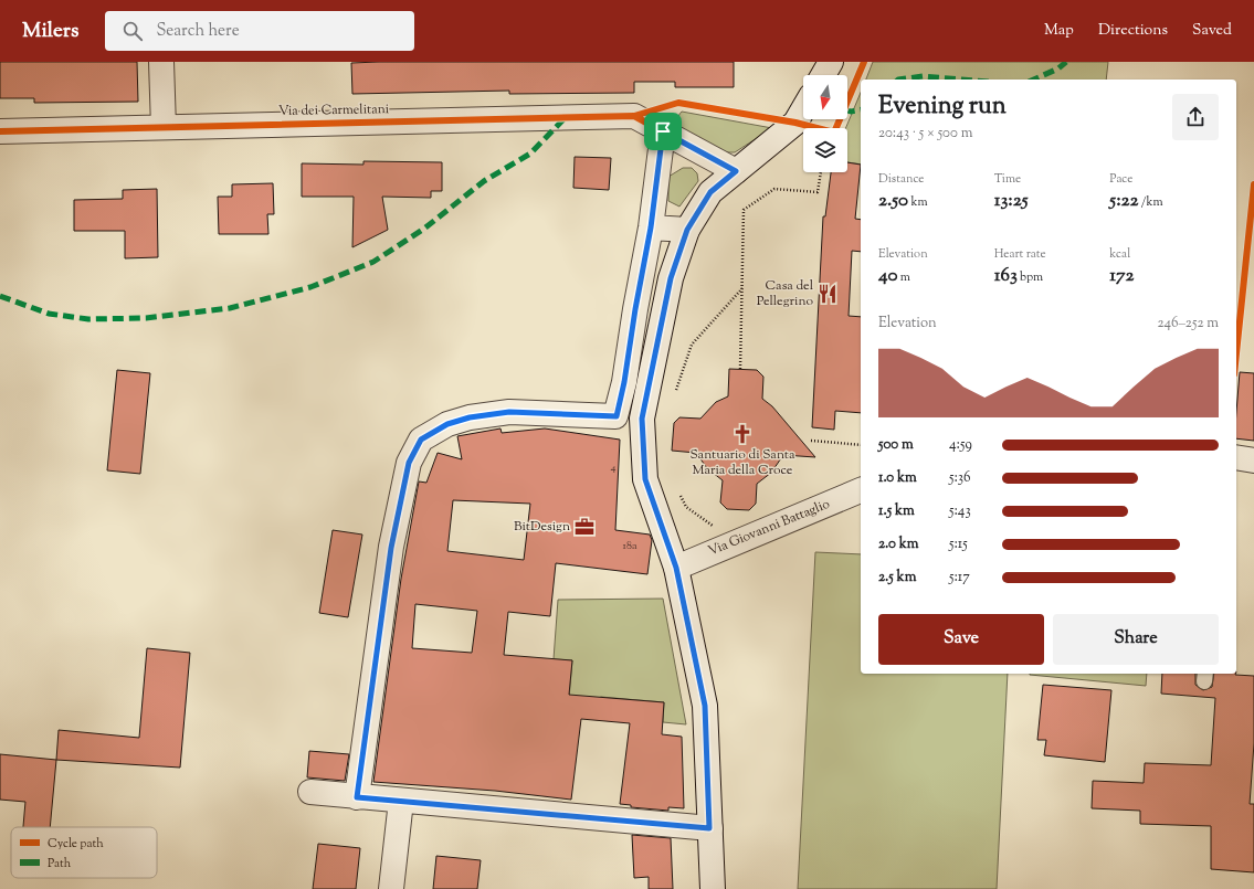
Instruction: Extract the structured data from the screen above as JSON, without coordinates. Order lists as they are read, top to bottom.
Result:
{
  "streets": {
    "street": ["Via dei Carmelitani", "Via Giovanni Battaglio"]
  },
  "places": {
    "restaurant": ["Casa del Pellegrino"],
    "church": ["Santuario di Santa Maria della Croce"],
    "office": ["BitDesign"]
  },
  "house_numbers": ["4", "18a"],
  "legend": ["Cycle path", "Path"],
  "north": "bottom",
  "page": {
    "header": "Milers",
    "search": "Search here",
    "nav": ["Map", "Directions", "Saved"],
    "heading": ["Evening run", "20:43 · 5 × 500 m"],
    "stats": [
      ["Distance", "2.50 km"],
      ["Time", "13:25"],
      ["Pace", "5:22 /km"],
      ["Elevation", "40 m"],
      ["Heart rate", "163 bpm"],
      ["kcal", "172"]
    ],
    "chart": ["Elevation", "246–252 m"],
    "list": [
      {
        "name": "500 m",
        "note": "4:59"
      },
      {
        "name": "1.0 km",
        "note": "5:36"
      },
      {
        "name": "1.5 km",
        "note": "5:43"
      },
      {
        "name": "2.0 km",
        "note": "5:15"
      },
      {
        "name": "2.5 km",
        "note": "5:17"
      }
    ],
    "buttons": ["Save", "Share"]
  }
}
